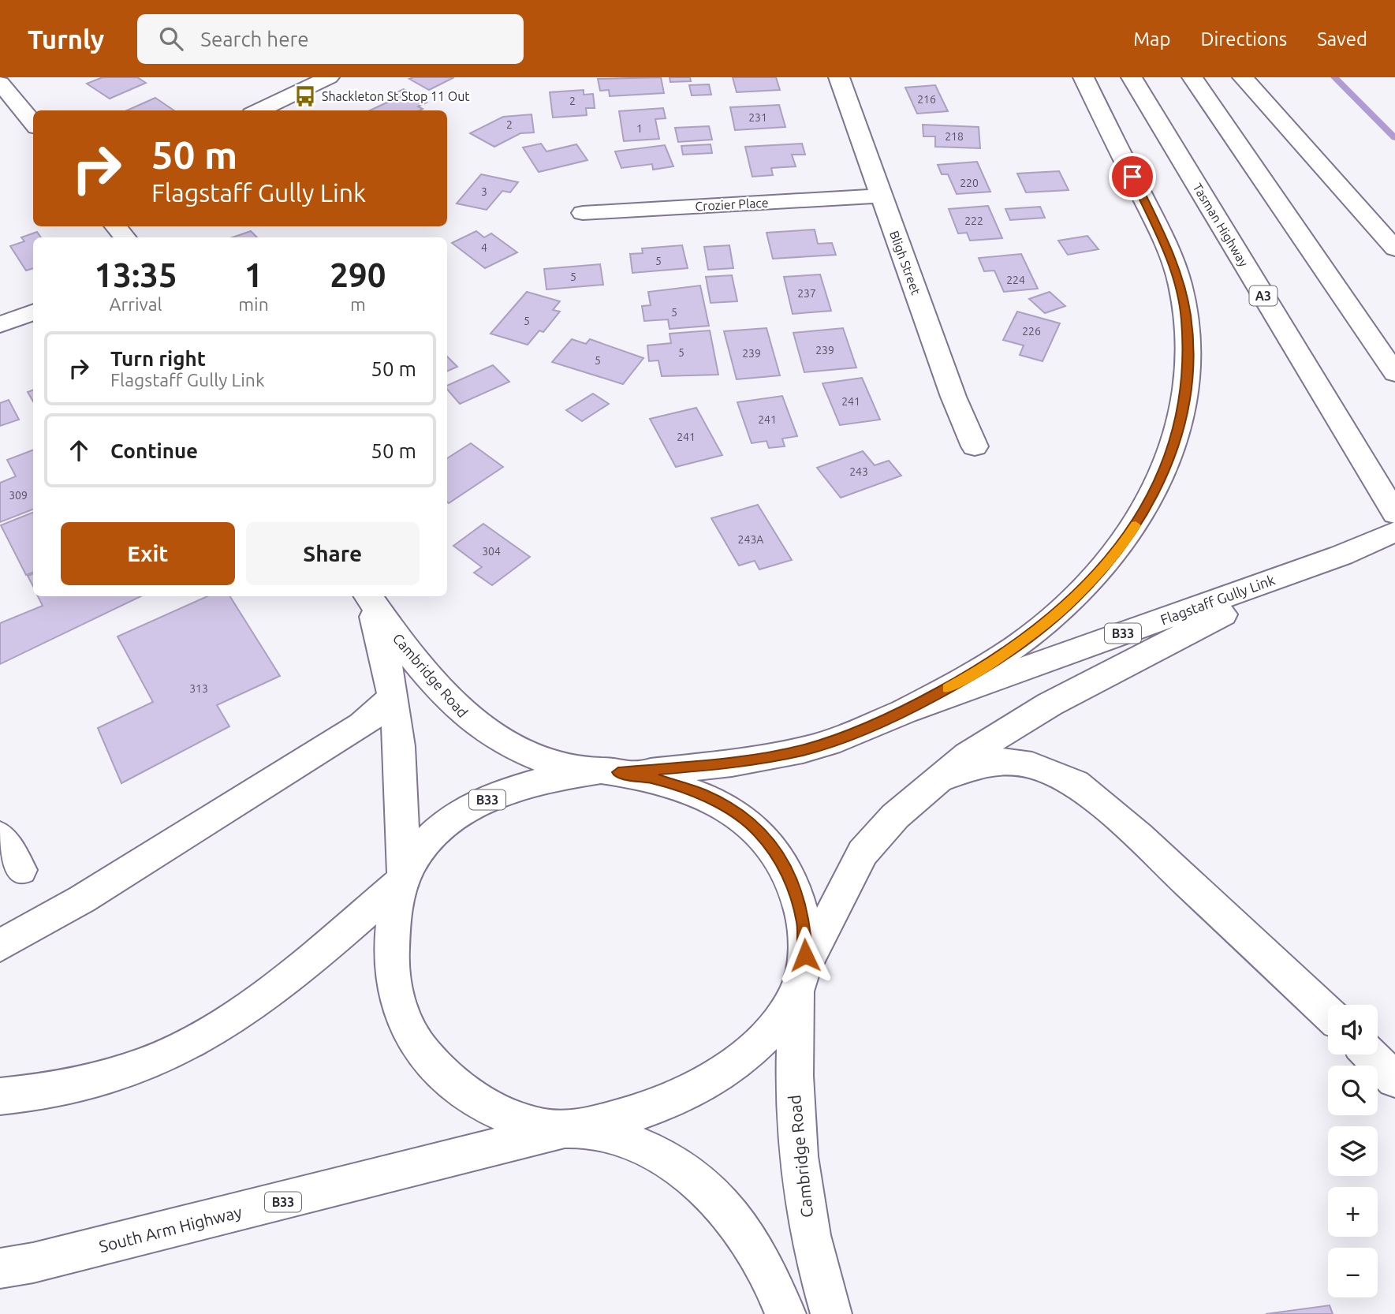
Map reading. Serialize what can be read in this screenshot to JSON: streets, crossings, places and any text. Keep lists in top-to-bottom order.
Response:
{
  "streets": {
    "main road": [
      "Crozier Place",
      "Tasman Highway",
      "Bligh Street",
      "A3",
      "Flagstaff Gully Link",
      "B33",
      "Cambridge Road",
      "South Arm Highway"
    ]
  },
  "crossings": [
    ["Crozier Place", "Bligh Street"],
    ["Flagstaff Gully Link", "B33"],
    ["Flagstaff Gully Link", "Cambridge Road"],
    ["B33", "Cambridge Road"],
    ["B33", "South Arm Highway"]
  ],
  "places": {
    "bus stop": ["Shackleton St Stop 11 Out"]
  },
  "house_numbers": [
    "216",
    "2",
    "231",
    "2",
    "1",
    "218",
    "220",
    "3",
    "222",
    "4",
    "5",
    "5",
    "224",
    "237",
    "5",
    "5",
    "226",
    "239",
    "5",
    "239",
    "5",
    "241",
    "241",
    "241",
    "243",
    "309",
    "243A",
    "304",
    "313"
  ],
  "page": {
    "header": "Turnly",
    "search": "Search here",
    "nav": ["Map", "Directions", "Saved"],
    "turn": ["50 m", "Flagstaff Gully Link"],
    "eta": [
      "13:35",
      "Arrival",
      "1",
      "min",
      "290",
      "m"
    ],
    "list": [
      {
        "name": "Turn right",
        "note": "Flagstaff Gully Link",
        "value": "50 m"
      },
      {
        "name": "Continue",
        "value": "50 m"
      }
    ],
    "buttons": ["Exit", "Share"],
    "map_buttons": ["+", "−"]
  }
}
